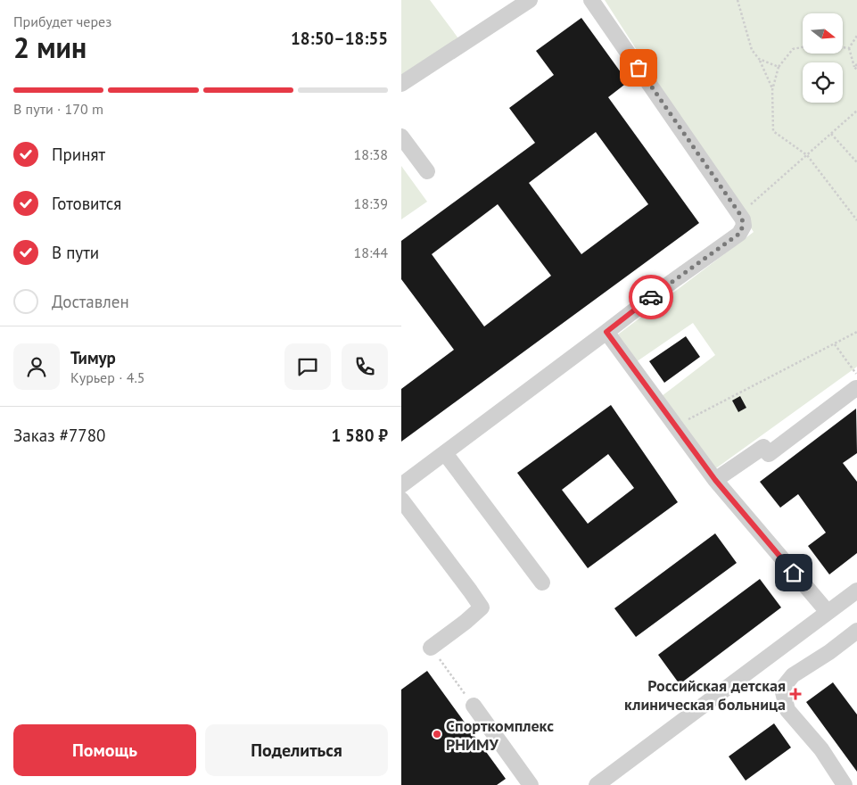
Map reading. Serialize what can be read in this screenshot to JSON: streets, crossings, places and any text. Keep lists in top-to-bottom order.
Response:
{
  "places": {
    "health": ["Российская детская клиническая больница"],
    "other": ["Спорткомплекс РНИМУ"]
  },
  "north": "right",
  "page": {
    "heading": ["2 мин", "Прибудет через", "18:50–18:55"],
    "panel": [
      "Тимур",
      "Курьер · 4.5",
      "Заказ #7780",
      "1 580 ₽"
    ],
    "bar": "В пути · 170 m",
    "list": [
      ["Принят", "18:38"],
      ["Готовится", "18:39"],
      ["В пути", "18:44"],
      "Доставлен"
    ],
    "buttons": ["Помощь", "Поделиться"]
  }
}
